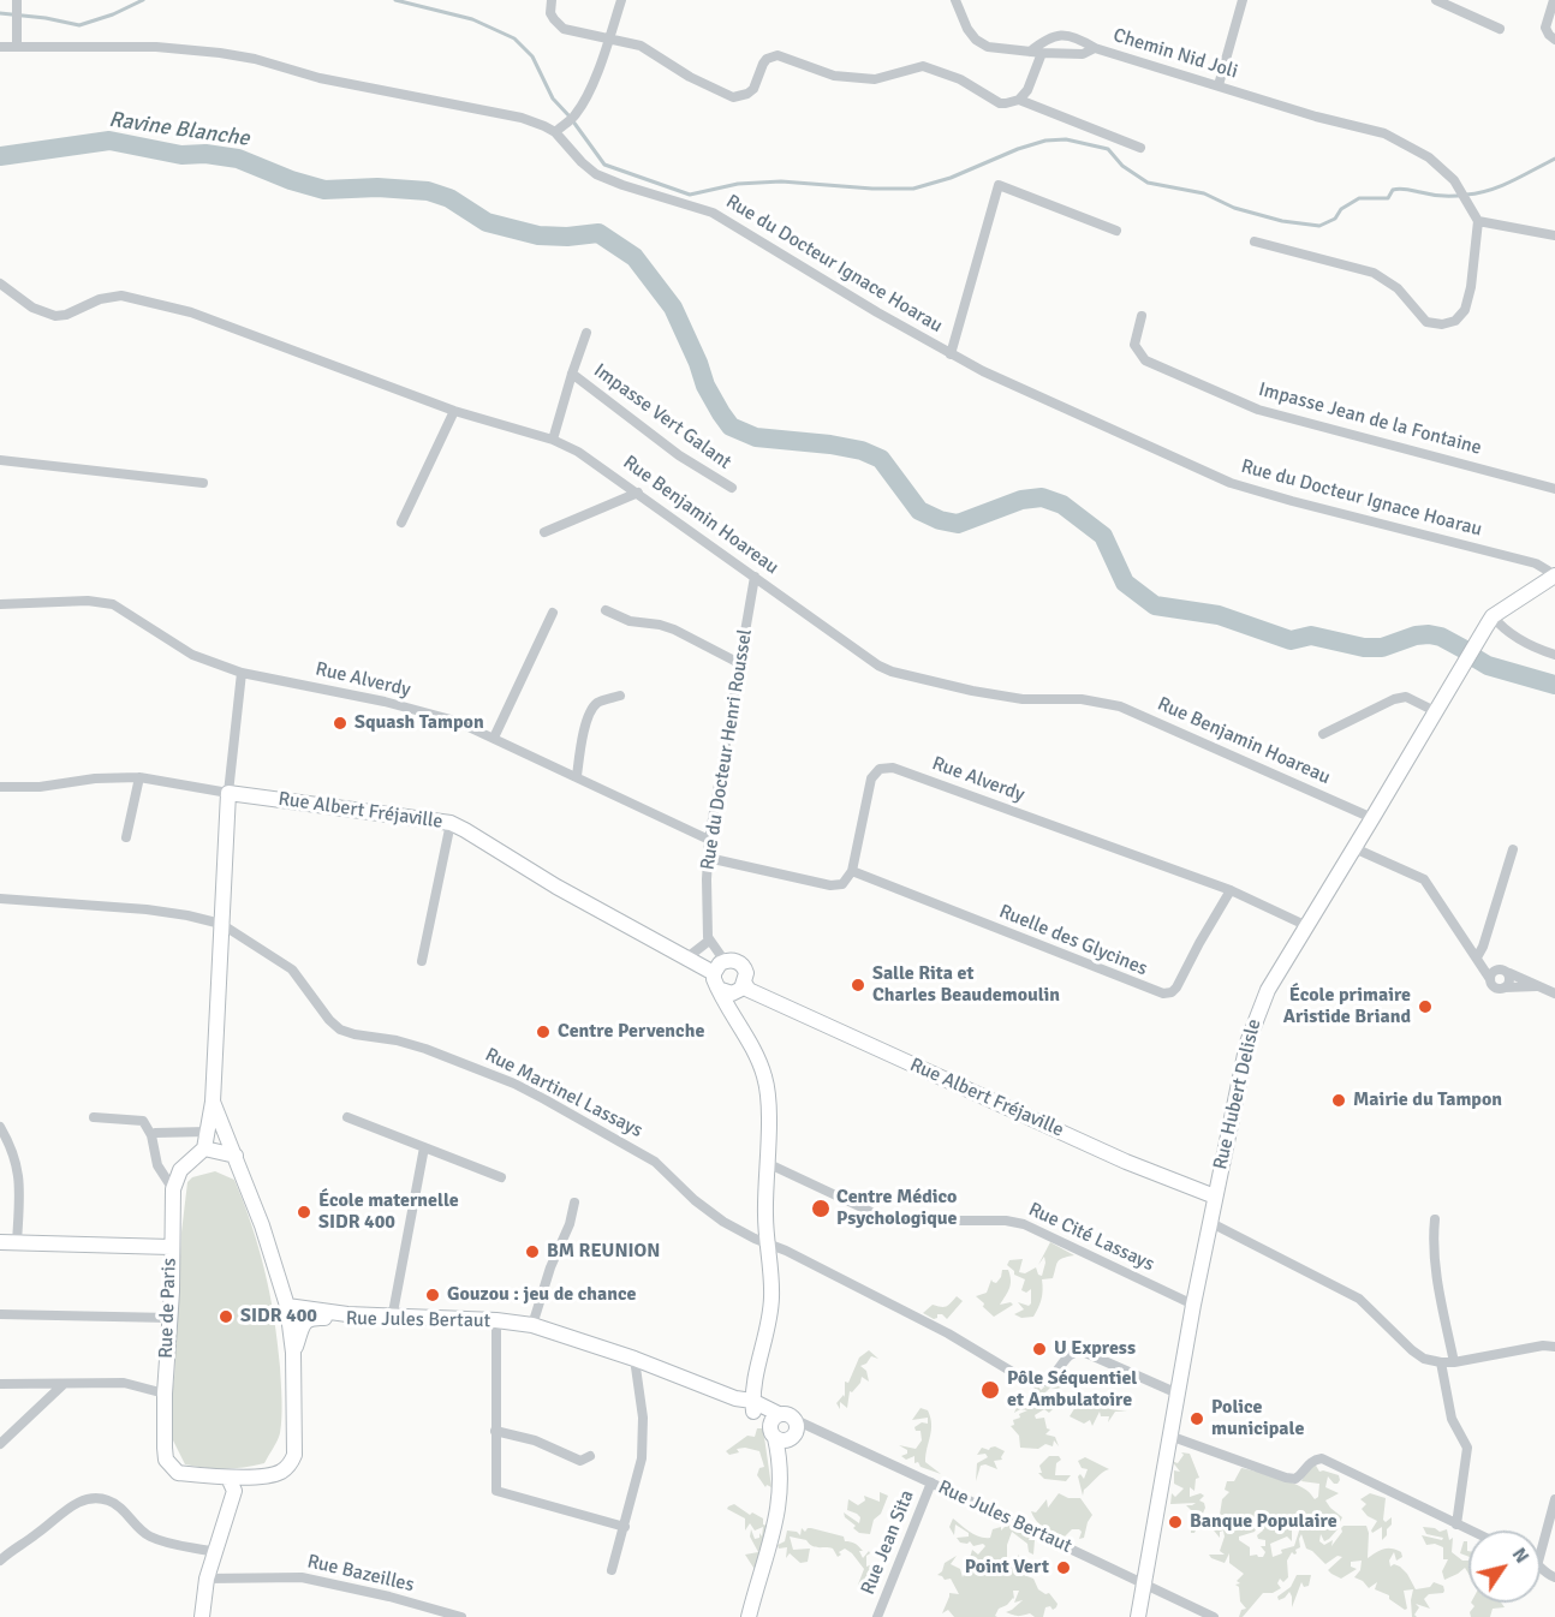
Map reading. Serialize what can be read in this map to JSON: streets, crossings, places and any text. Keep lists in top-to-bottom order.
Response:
{
  "streets": {
    "street": [
      "Chemin Nid Joli",
      "Rue du Docteur Ignace Hoarau",
      "Impasse Vert Galant",
      "Impasse Jean de la Fontaine",
      "Rue Benjamin Hoareau",
      "Rue Alverdy",
      "Rue du Docteur Henri Roussel",
      "Rue Albert Fréjaville",
      "Ruelle des Glycines",
      "Rue Martinel Lassays",
      "Rue Hubert Delisle",
      "Rue Cité Lassays",
      "Rue de Paris",
      "Rue Jules Bertaut",
      "Rue Jean Sita",
      "Rue Bazeilles"
    ]
  },
  "crossings": [
    ["Rue du Docteur Ignace Hoarau", "Rue Hubert Delisle"],
    ["Rue Benjamin Hoareau", "Rue du Docteur Henri Roussel"],
    ["Rue Benjamin Hoareau", "Rue Hubert Delisle"],
    ["Rue Alverdy", "Rue du Docteur Henri Roussel"],
    ["Rue Alverdy", "Ruelle des Glycines"],
    ["Rue Alverdy", "Rue Hubert Delisle"],
    ["Rue Albert Fréjaville", "Rue Hubert Delisle"],
    ["Rue Martinel Lassays", "Rue Hubert Delisle"],
    ["Rue Hubert Delisle", "Rue Cité Lassays"],
    ["Rue Hubert Delisle", "Rue Jules Bertaut"],
    ["Rue Jules Bertaut", "Rue Jean Sita"]
  ],
  "water": ["Ravine Blanche"],
  "places": [
    "Squash Tampon",
    "Salle Rita et Charles Beaudemoulin",
    "École primaire Aristide Briand",
    "Centre Pervenche",
    "Mairie du Tampon",
    "Centre Médico Psychologique",
    "École maternelle SIDR 400",
    "BM REUNION",
    "Gouzou : jeu de chance",
    "SIDR 400",
    "U Express",
    "Pôle Séquentiel et Ambulatoire",
    "Police municipale",
    "Banque Populaire",
    "Point Vert"
  ],
  "north": "top right"
}
